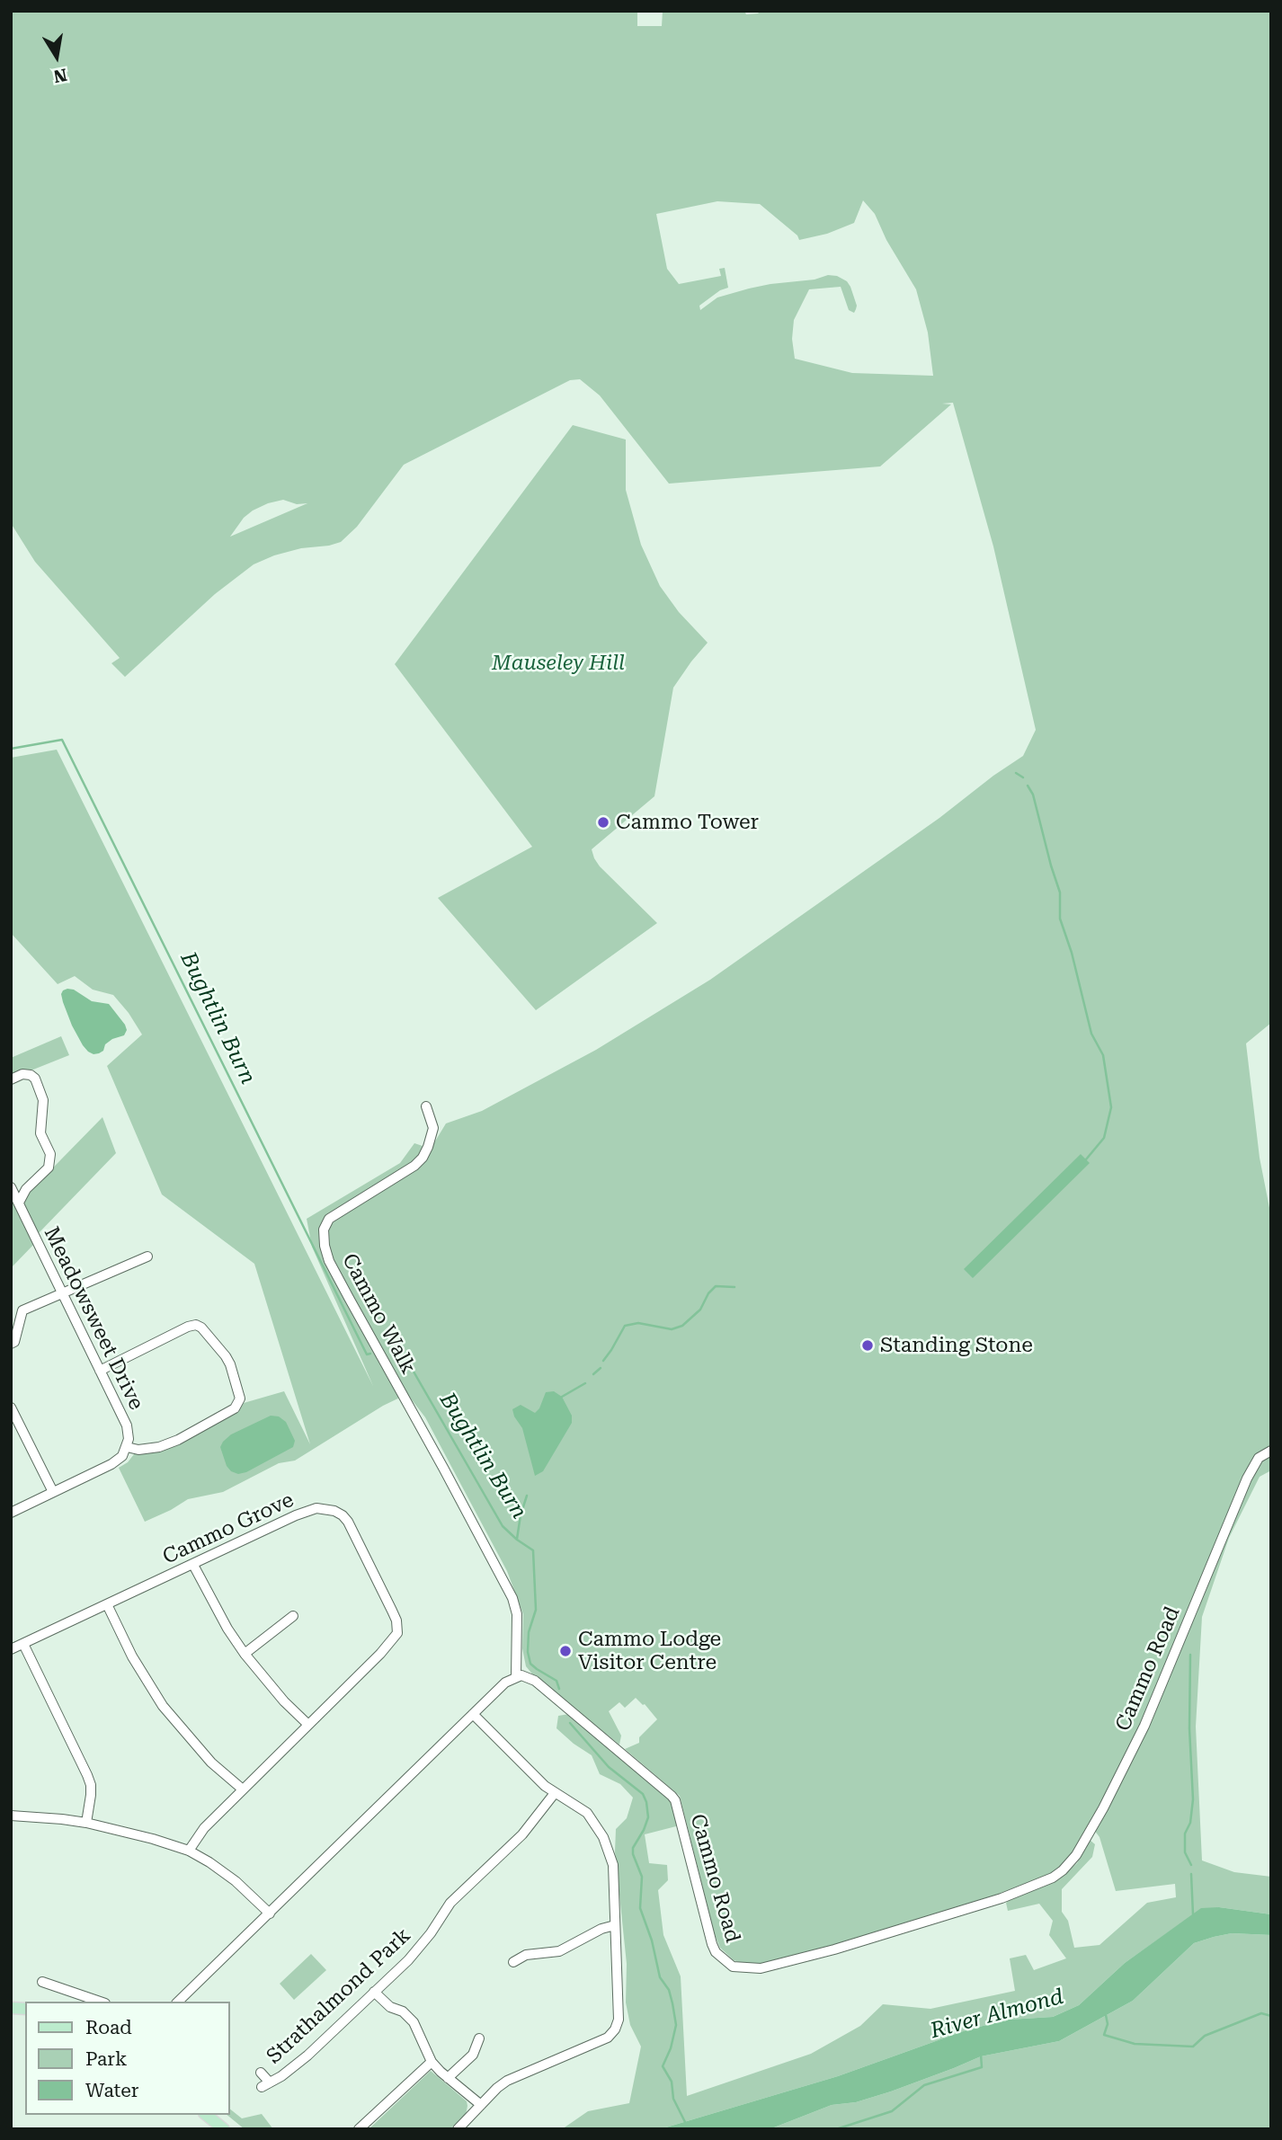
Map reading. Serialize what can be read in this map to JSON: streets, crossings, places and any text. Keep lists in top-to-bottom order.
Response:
{
  "streets": {
    "street": [
      "Cammo Walk",
      "Meadowsweet Drive",
      "Cammo Grove",
      "Cammo Road",
      "Strathalmond Park"
    ]
  },
  "crossings": [
    ["Cammo Walk", "Cammo Road"]
  ],
  "water": ["Bughtlin Burn", "River Almond"],
  "parks": ["Mauseley Hill"],
  "places": ["Cammo Tower", "Standing Stone", "Cammo Lodge Visitor Centre"],
  "legend": ["Road", "Park", "Water"],
  "north": "bottom"
}
